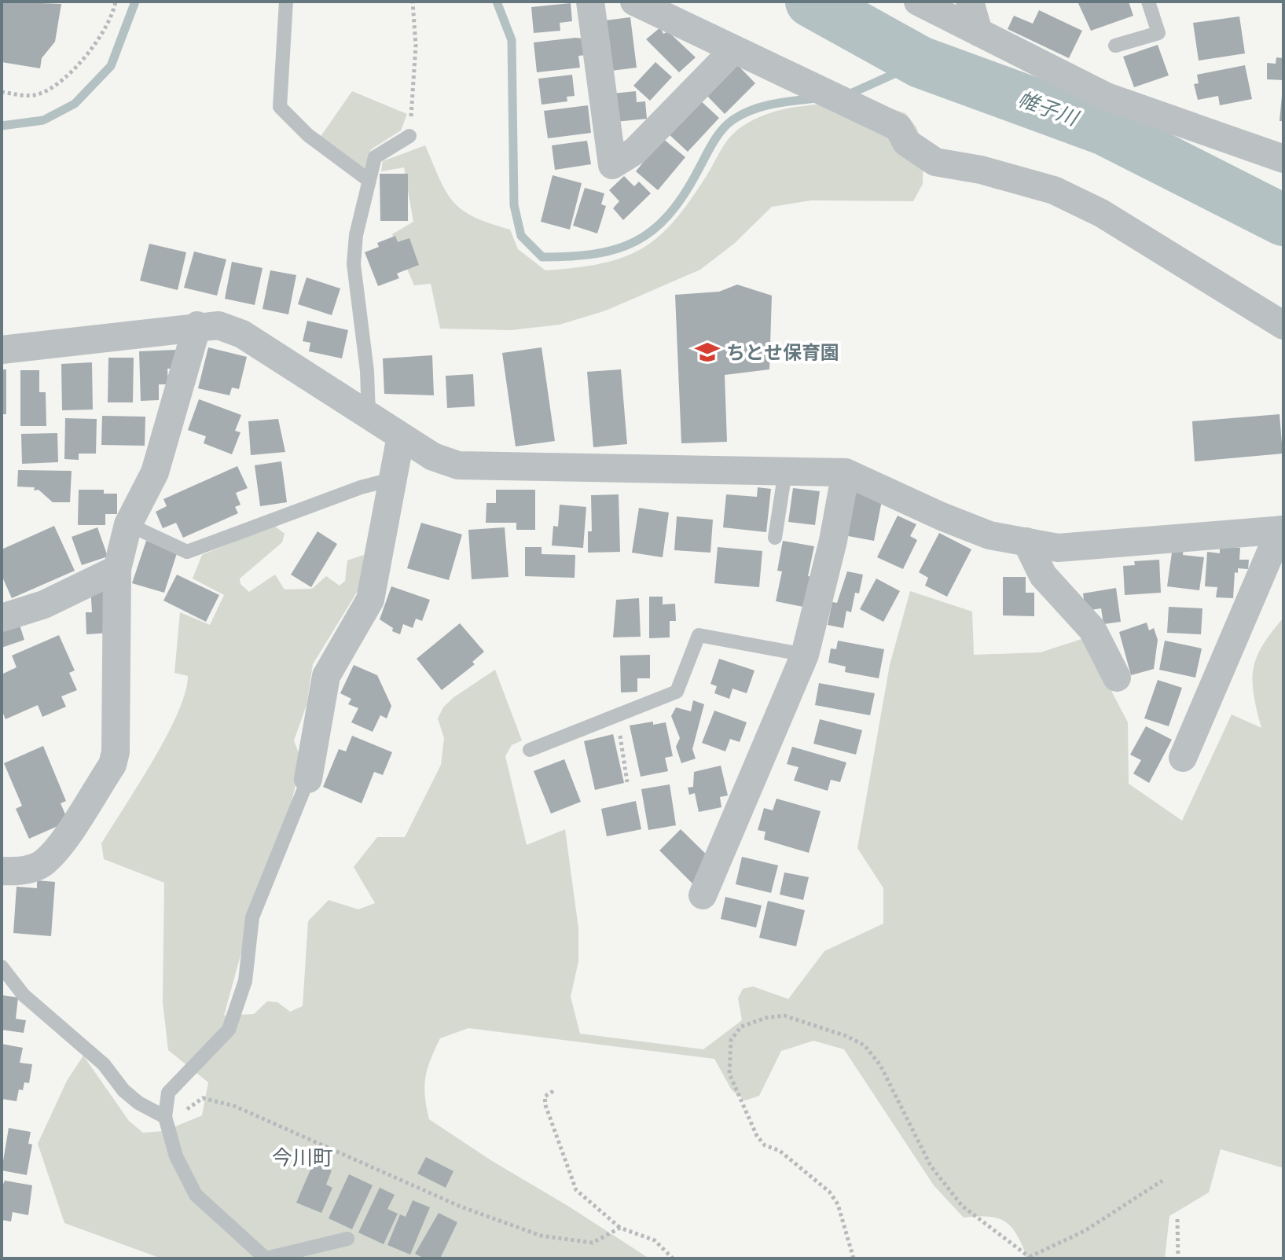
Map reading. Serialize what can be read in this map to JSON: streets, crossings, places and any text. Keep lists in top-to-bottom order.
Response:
{
  "districts": ["今川町"],
  "water": ["帷子川"],
  "places": {
    "school or university": ["ちとせ保育園"]
  }
}
